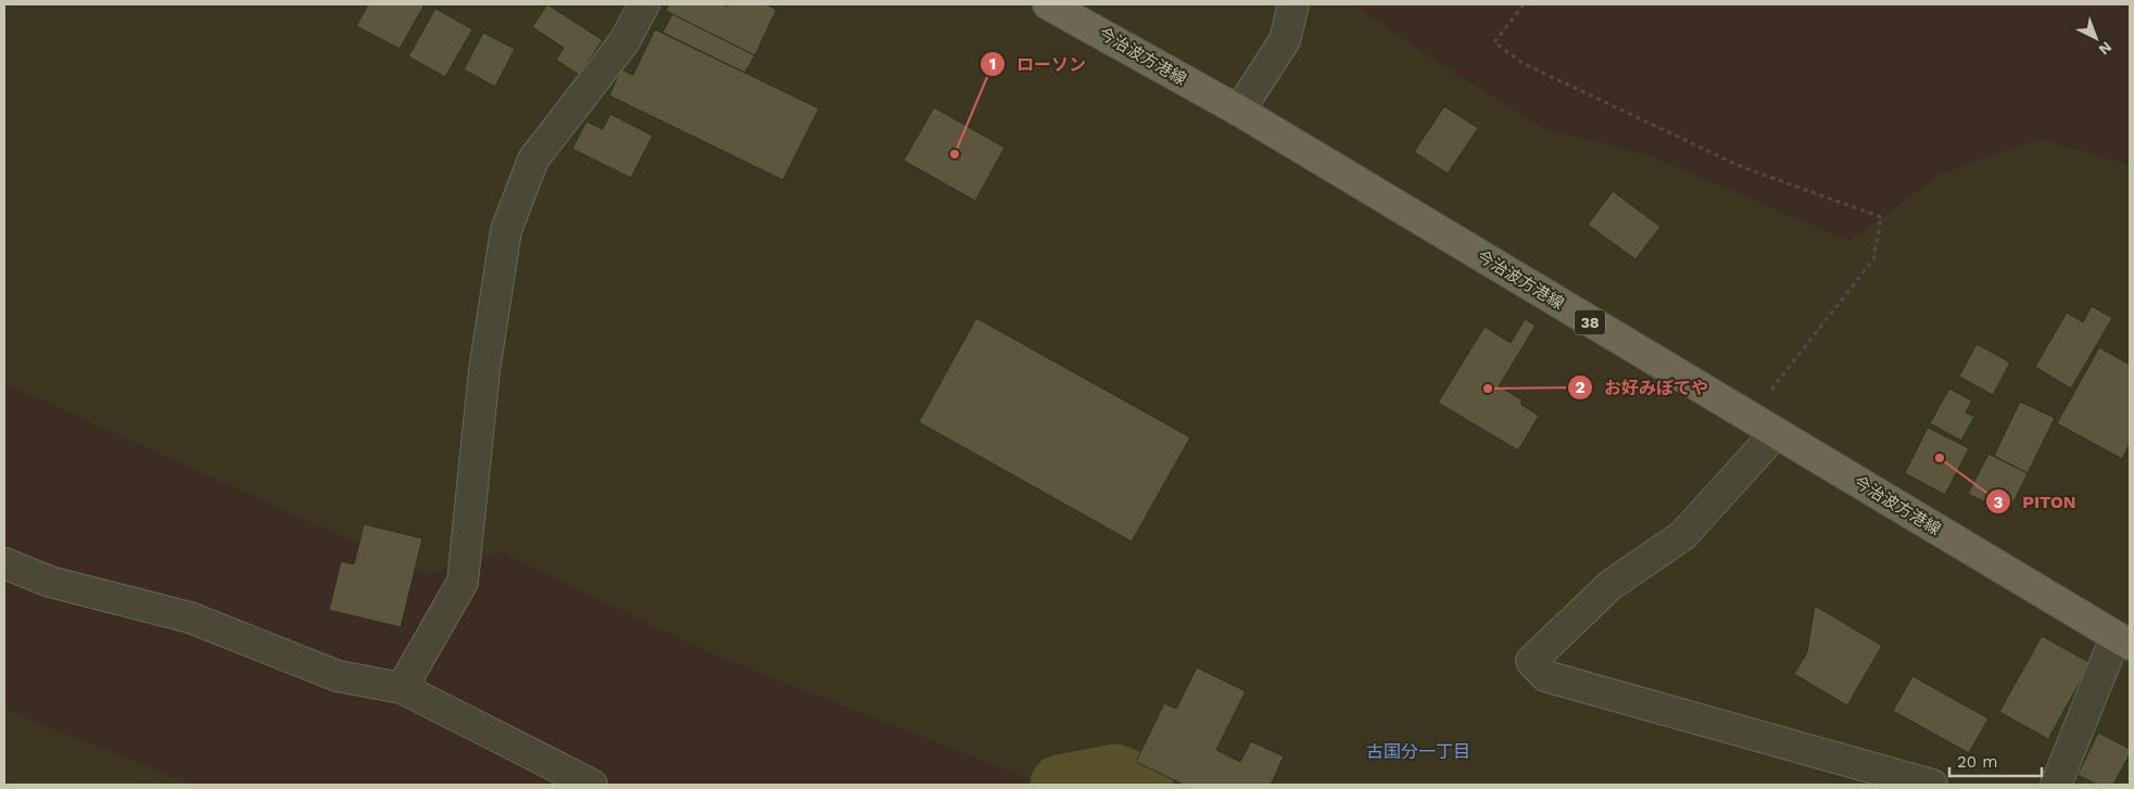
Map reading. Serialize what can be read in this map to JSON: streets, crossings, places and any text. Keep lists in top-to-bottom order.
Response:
{
  "streets": {
    "main road": ["今治波方港線", "38"]
  },
  "districts": ["古国分一丁目"],
  "places": ["ローソン", "お好みぼてや", "PITON"],
  "scale_bar": "20 m",
  "north": "bottom right"
}
